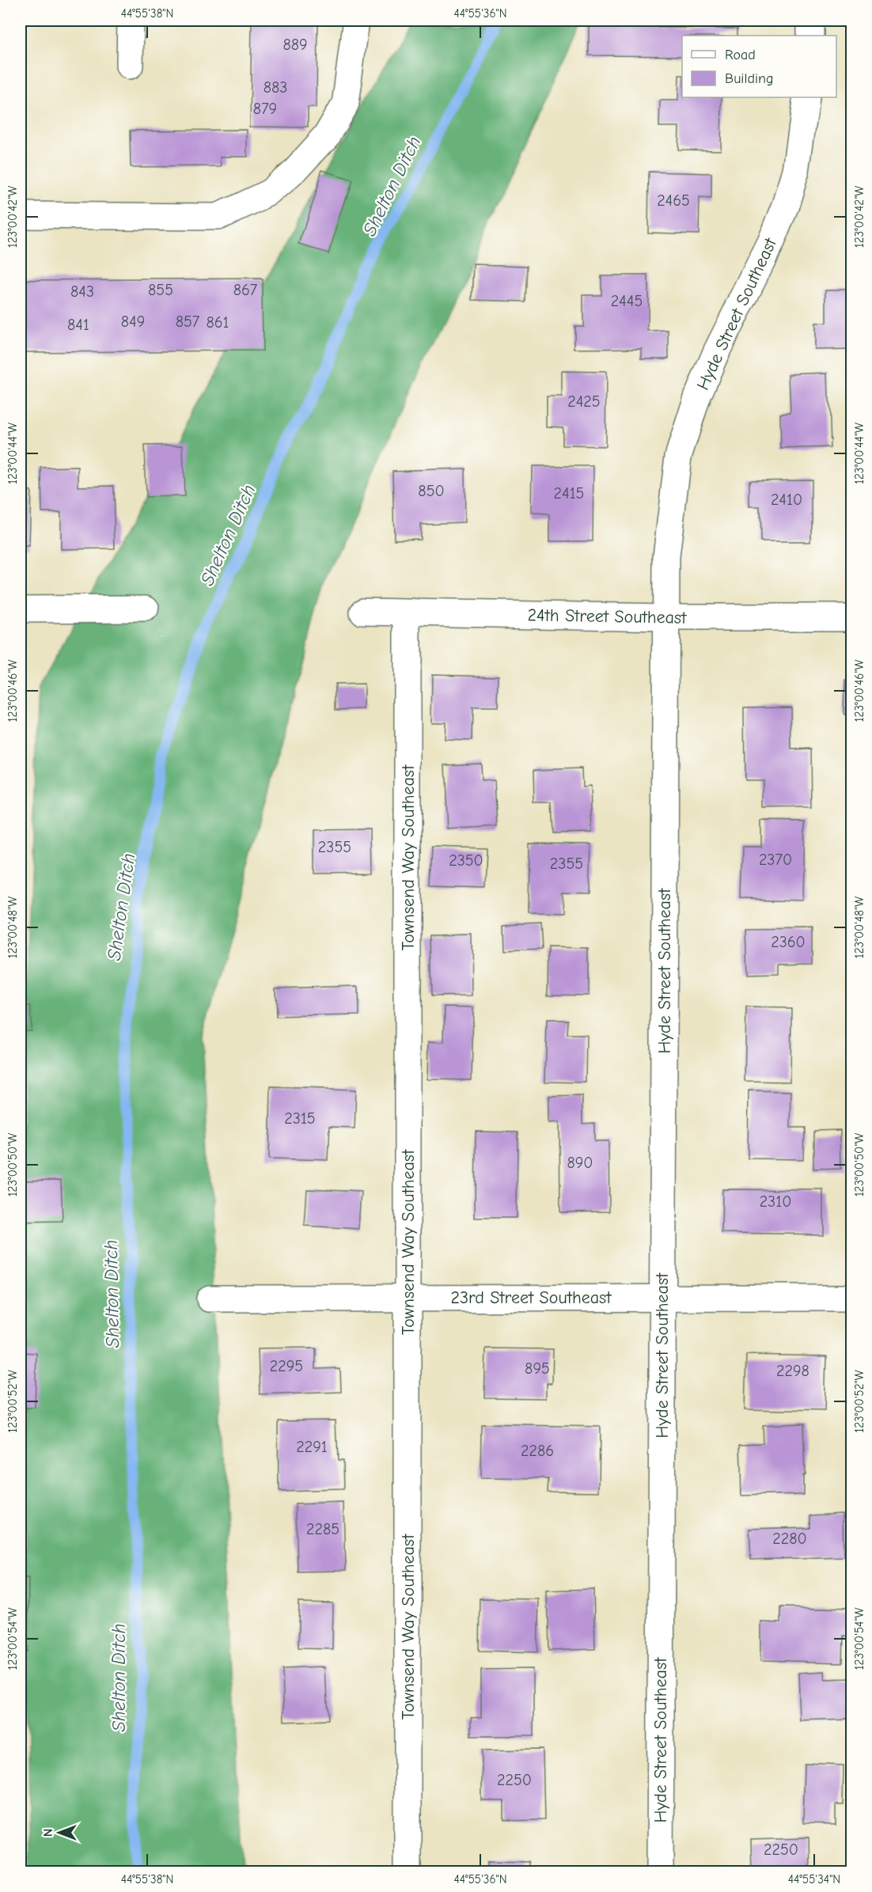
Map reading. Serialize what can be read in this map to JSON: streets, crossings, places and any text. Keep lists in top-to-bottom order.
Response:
{
  "streets": {
    "street": [
      "Hyde Street Southeast",
      "24th Street Southeast",
      "Townsend Way Southeast",
      "23rd Street Southeast"
    ]
  },
  "crossings": [
    ["Hyde Street Southeast", "24th Street Southeast"],
    ["Hyde Street Southeast", "23rd Street Southeast"],
    ["24th Street Southeast", "Townsend Way Southeast"],
    ["Townsend Way Southeast", "23rd Street Southeast"]
  ],
  "water": ["Shelton Ditch"],
  "house_numbers": [
    "889",
    "883",
    "879",
    "2465",
    "855",
    "867",
    "843",
    "2445",
    "849",
    "857",
    "861",
    "841",
    "2425",
    "850",
    "2415",
    "2410",
    "2355",
    "2370",
    "2350",
    "2355",
    "2360",
    "2315",
    "890",
    "2310",
    "2295",
    "895",
    "2298",
    "2291",
    "2286",
    "2285",
    "2280",
    "2250",
    "2250"
  ],
  "legend": ["Road", "Building"],
  "north": "left",
  "coordinates": [
    "44°55'38\"N",
    "44°55'36\"N",
    "123°00'42\"W",
    "123°00'44\"W",
    "123°00'46\"W",
    "123°00'48\"W",
    "123°00'50\"W",
    "123°00'52\"W",
    "123°00'54\"W",
    "44°55'34\"N"
  ]
}
